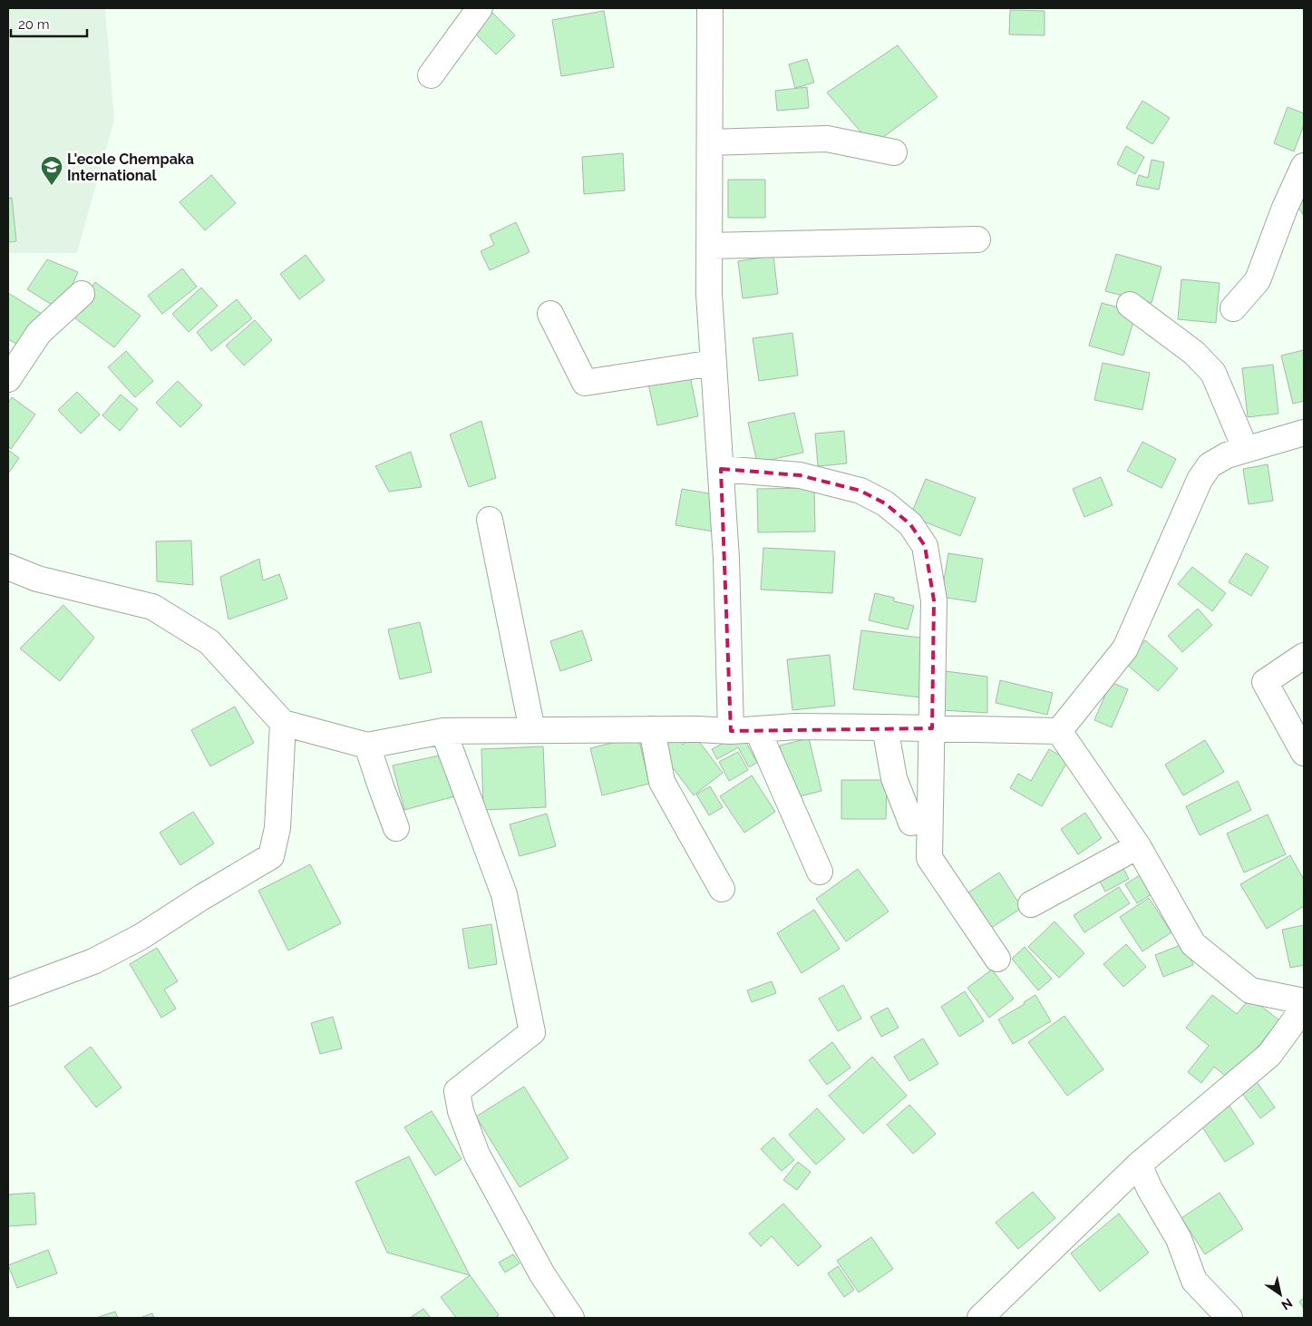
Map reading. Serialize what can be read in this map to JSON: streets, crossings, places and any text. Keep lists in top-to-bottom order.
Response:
{
  "places": {
    "school or university": ["L'ecole Chempaka International"]
  },
  "scale_bar": "20 m",
  "north": "bottom right"
}
